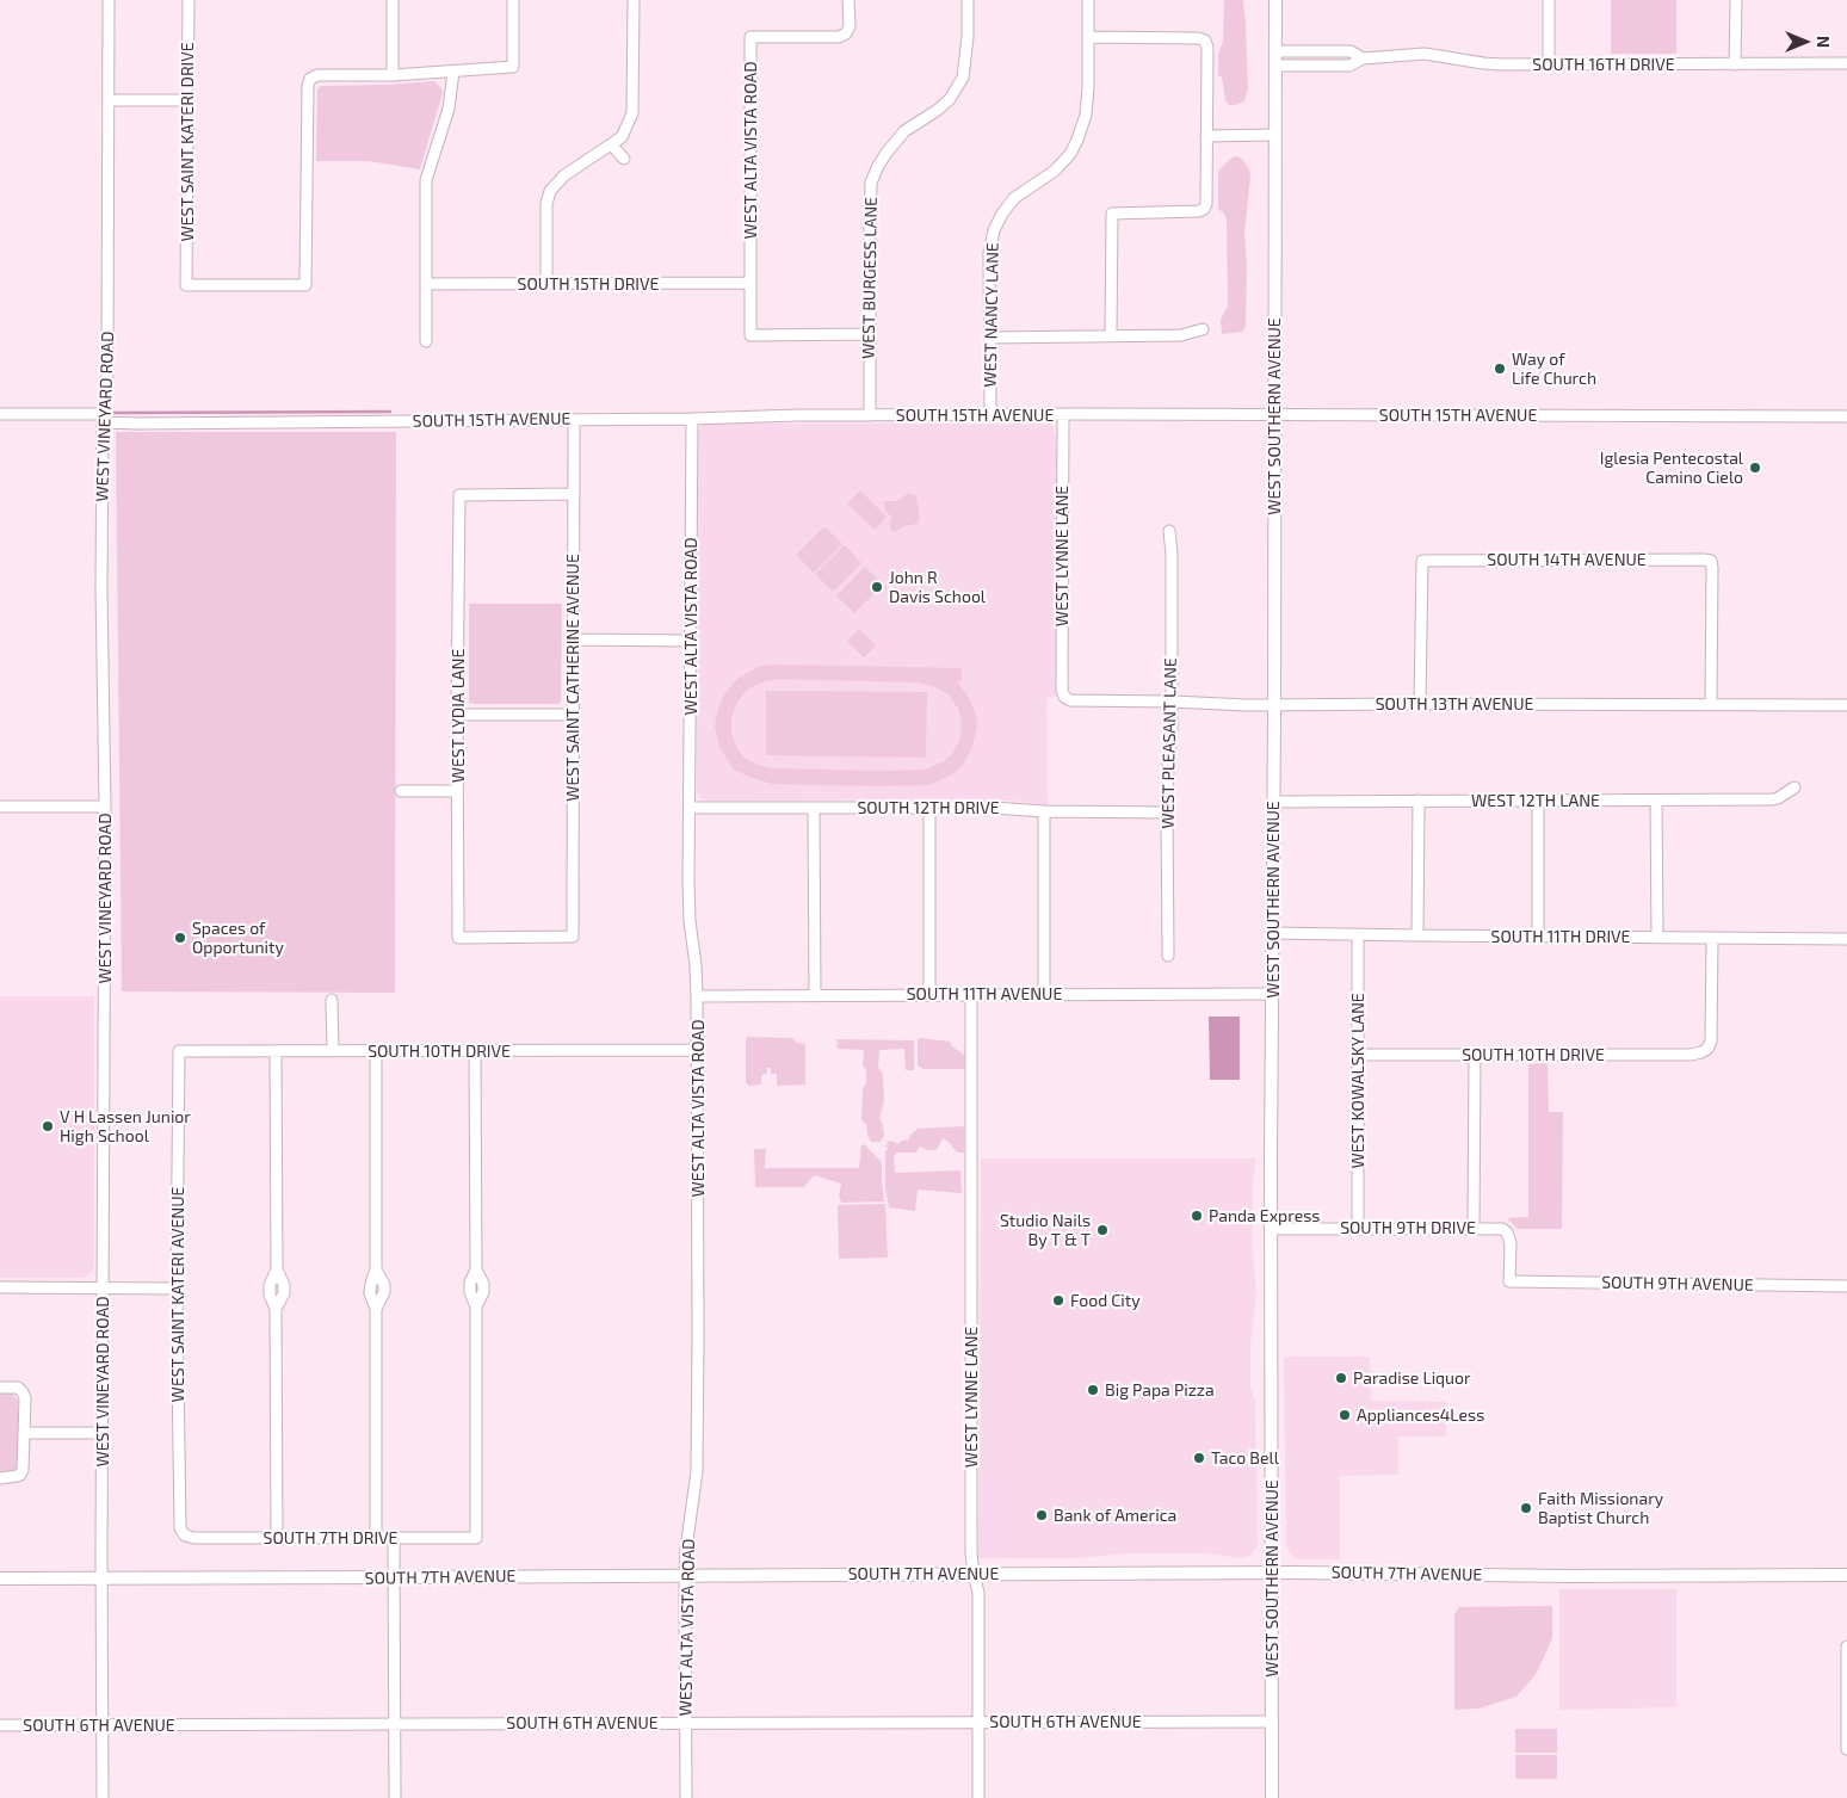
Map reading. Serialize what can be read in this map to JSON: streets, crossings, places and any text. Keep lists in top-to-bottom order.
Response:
{
  "streets": {
    "main road": ["WEST SOUTHERN AVENUE", "SOUTH 7TH AVENUE"],
    "street": [
      "SOUTH 16TH DRIVE",
      "WEST SAINT KATERI DRIVE",
      "WEST ALTA VISTA ROAD",
      "WEST BURGESS LANE",
      "SOUTH 15TH DRIVE",
      "WEST NANCY LANE",
      "SOUTH 15TH AVENUE",
      "WEST VINEYARD ROAD",
      "WEST LYNNE LANE",
      "SOUTH 14TH AVENUE",
      "WEST SAINT CATHERINE AVENUE",
      "SOUTH 13TH AVENUE",
      "WEST LYDIA LANE",
      "WEST PLEASANT LANE",
      "WEST 12TH LANE",
      "SOUTH 12TH DRIVE",
      "SOUTH 11TH DRIVE",
      "SOUTH 11TH AVENUE",
      "SOUTH 10TH DRIVE",
      "WEST KOWALSKY LANE",
      "SOUTH 9TH DRIVE",
      "SOUTH 9TH AVENUE",
      "WEST SAINT KATERI AVENUE",
      "SOUTH 7TH DRIVE",
      "SOUTH 6TH AVENUE"
    ]
  },
  "crossings": [
    ["SOUTH 16TH DRIVE", "WEST SOUTHERN AVENUE"],
    ["WEST ALTA VISTA ROAD", "WEST BURGESS LANE"],
    ["WEST ALTA VISTA ROAD", "SOUTH 15TH DRIVE"],
    ["WEST ALTA VISTA ROAD", "SOUTH 15TH AVENUE"],
    ["WEST ALTA VISTA ROAD", "SOUTH 12TH DRIVE"],
    ["WEST ALTA VISTA ROAD", "SOUTH 11TH AVENUE"],
    ["WEST ALTA VISTA ROAD", "SOUTH 10TH DRIVE"],
    ["WEST ALTA VISTA ROAD", "SOUTH 7TH AVENUE"],
    ["WEST ALTA VISTA ROAD", "SOUTH 6TH AVENUE"],
    ["WEST BURGESS LANE", "SOUTH 15TH AVENUE"],
    ["WEST NANCY LANE", "SOUTH 15TH AVENUE"],
    ["SOUTH 15TH AVENUE", "WEST VINEYARD ROAD"],
    ["SOUTH 15TH AVENUE", "WEST SOUTHERN AVENUE"],
    ["SOUTH 15TH AVENUE", "WEST LYNNE LANE"],
    ["SOUTH 15TH AVENUE", "WEST SAINT CATHERINE AVENUE"],
    ["WEST VINEYARD ROAD", "SOUTH 7TH AVENUE"],
    ["WEST VINEYARD ROAD", "SOUTH 6TH AVENUE"],
    ["WEST SOUTHERN AVENUE", "SOUTH 13TH AVENUE"],
    ["WEST SOUTHERN AVENUE", "WEST 12TH LANE"],
    ["WEST SOUTHERN AVENUE", "SOUTH 11TH DRIVE"],
    ["WEST SOUTHERN AVENUE", "SOUTH 11TH AVENUE"],
    ["WEST SOUTHERN AVENUE", "SOUTH 9TH DRIVE"],
    ["WEST SOUTHERN AVENUE", "SOUTH 7TH AVENUE"],
    ["WEST SOUTHERN AVENUE", "SOUTH 6TH AVENUE"],
    ["WEST LYNNE LANE", "SOUTH 13TH AVENUE"],
    ["WEST LYNNE LANE", "SOUTH 11TH AVENUE"],
    ["WEST LYNNE LANE", "SOUTH 7TH AVENUE"],
    ["WEST LYNNE LANE", "SOUTH 6TH AVENUE"],
    ["SOUTH 14TH AVENUE", "SOUTH 13TH AVENUE"],
    ["WEST SAINT CATHERINE AVENUE", "WEST LYDIA LANE"],
    ["SOUTH 13TH AVENUE", "WEST PLEASANT LANE"],
    ["WEST PLEASANT LANE", "SOUTH 12TH DRIVE"],
    ["SOUTH 11TH DRIVE", "SOUTH 10TH DRIVE"],
    ["SOUTH 11TH DRIVE", "WEST KOWALSKY LANE"],
    ["SOUTH 10TH DRIVE", "WEST KOWALSKY LANE"],
    ["SOUTH 10TH DRIVE", "WEST SAINT KATERI AVENUE"],
    ["SOUTH 10TH DRIVE", "SOUTH 7TH DRIVE"],
    ["WEST KOWALSKY LANE", "SOUTH 9TH DRIVE"],
    ["SOUTH 9TH DRIVE", "SOUTH 9TH AVENUE"],
    ["WEST SAINT KATERI AVENUE", "SOUTH 7TH DRIVE"]
  ],
  "places": [
    "Way of Life Church",
    "Iglesia Pentecostal Camino Cielo",
    "John R Davis School",
    "Spaces of Opportunity",
    "V H Lassen Junior High School",
    "Panda Express",
    "Studio Nails By T & T",
    "Food City",
    "Paradise Liquor",
    "Big Papa Pizza",
    "Appliances4Less",
    "Taco Bell",
    "Faith Missionary Baptist Church",
    "Bank of America"
  ],
  "north": "right"
}
